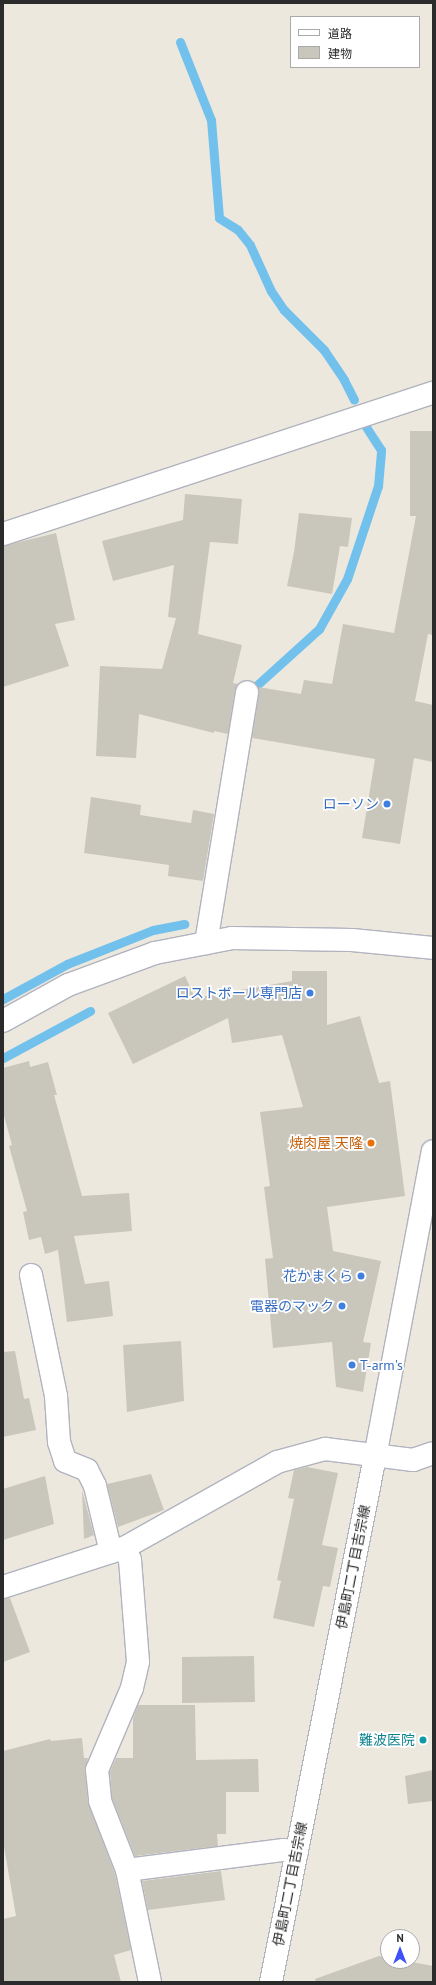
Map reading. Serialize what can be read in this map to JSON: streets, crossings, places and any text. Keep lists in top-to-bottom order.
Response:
{
  "streets": {
    "street": ["伊島町二丁目吉宗線"]
  },
  "places": [
    "ローソン",
    "ロストボール専門店",
    "焼肉屋 天隆",
    "花かまくら",
    "電器のマック",
    "T-arm's",
    "難波医院"
  ],
  "legend": ["道路", "建物"],
  "north": "top"
}
